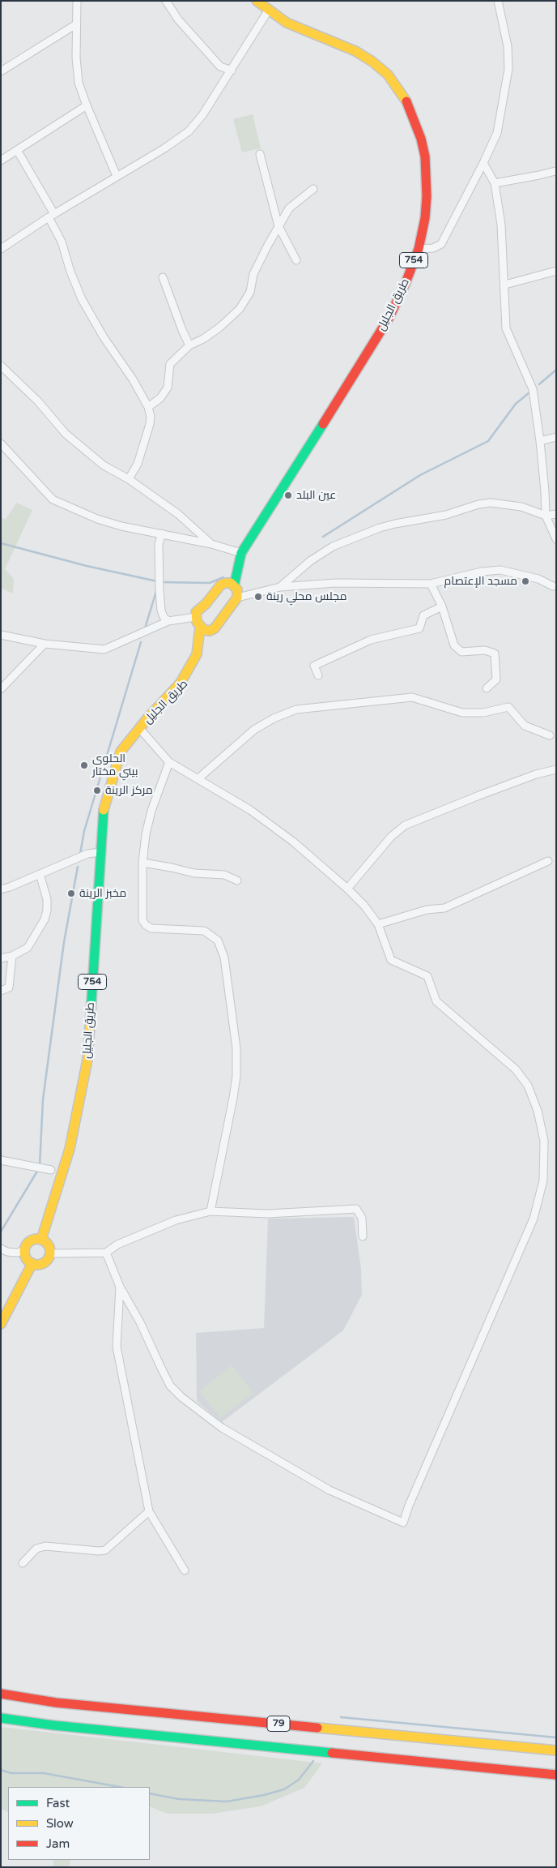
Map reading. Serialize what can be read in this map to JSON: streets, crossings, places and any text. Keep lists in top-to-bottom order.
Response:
{
  "streets": {
    "main road": ["754", "طريق الجليل", "79"]
  },
  "places": [
    "عين البلد",
    "مسجد الإعتصام",
    "مجلس محلي رينة",
    "الحلوى بيني مختار",
    "مركز الرينة",
    "مخبز الرينة"
  ],
  "legend": ["Fast", "Slow", "Jam"]
}
